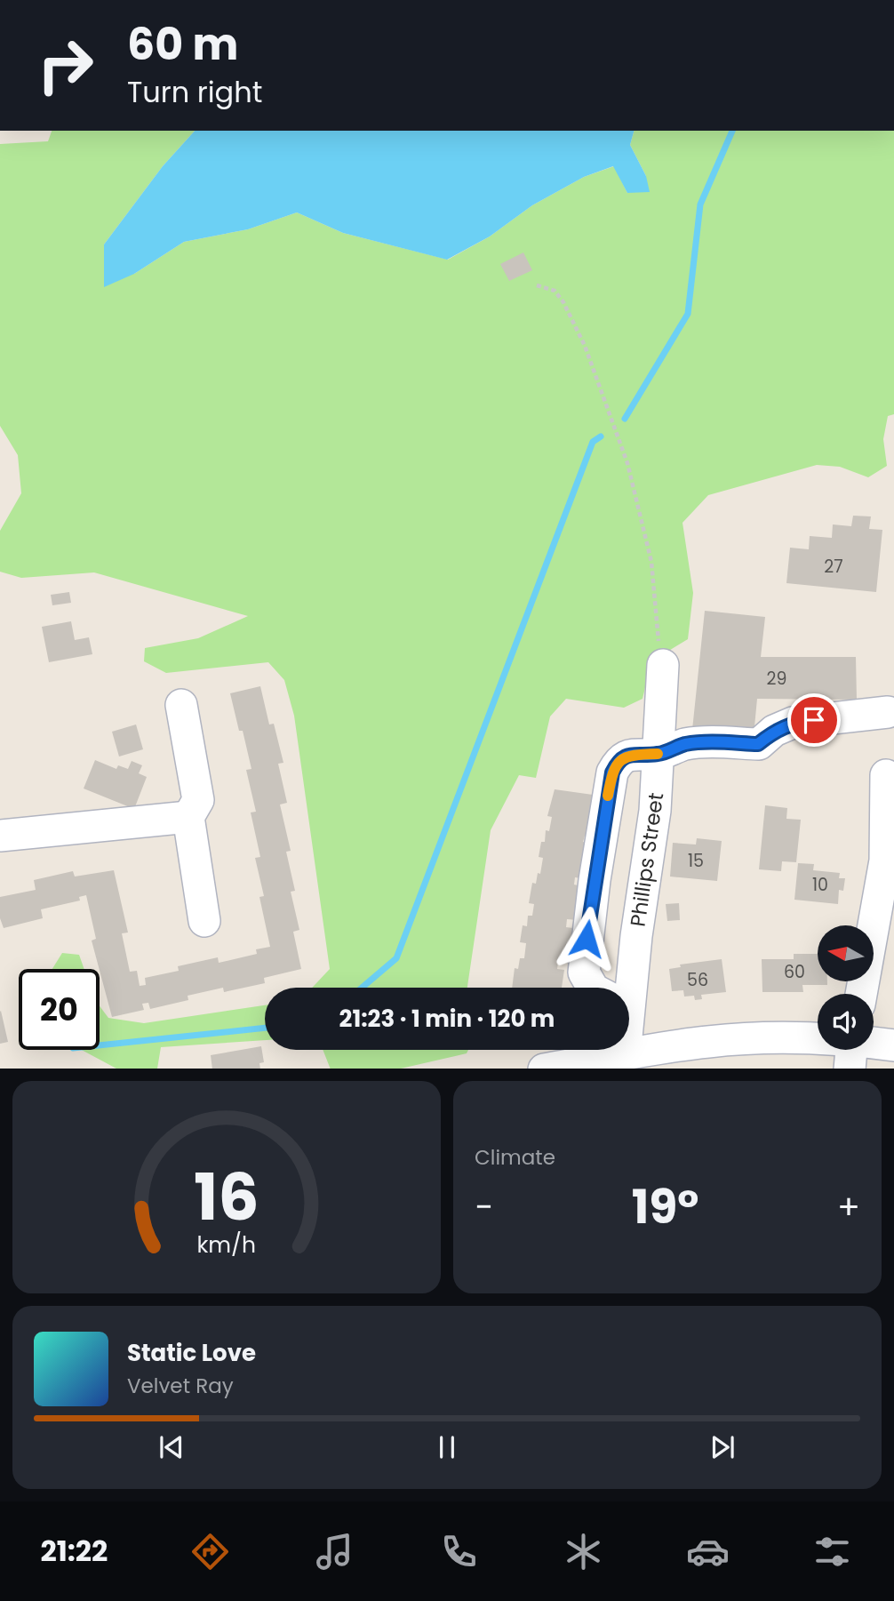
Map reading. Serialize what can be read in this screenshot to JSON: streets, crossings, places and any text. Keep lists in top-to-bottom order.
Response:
{
  "streets": {
    "street": ["Phillips Street"]
  },
  "house_numbers": [
    "27",
    "29",
    "15",
    "10",
    "60",
    "56"
  ],
  "north": "left",
  "page": {
    "turn": ["60 m", "Turn right"],
    "limit": "20",
    "trip": "21:23 · 1 min · 120 m",
    "tile": "Climate",
    "heat": ["−", "19°", "+"],
    "song": ["Static Love", "Velvet Ray"],
    "tabs": "21:22",
    "gauge": ["16", "km/h"]
  }
}
